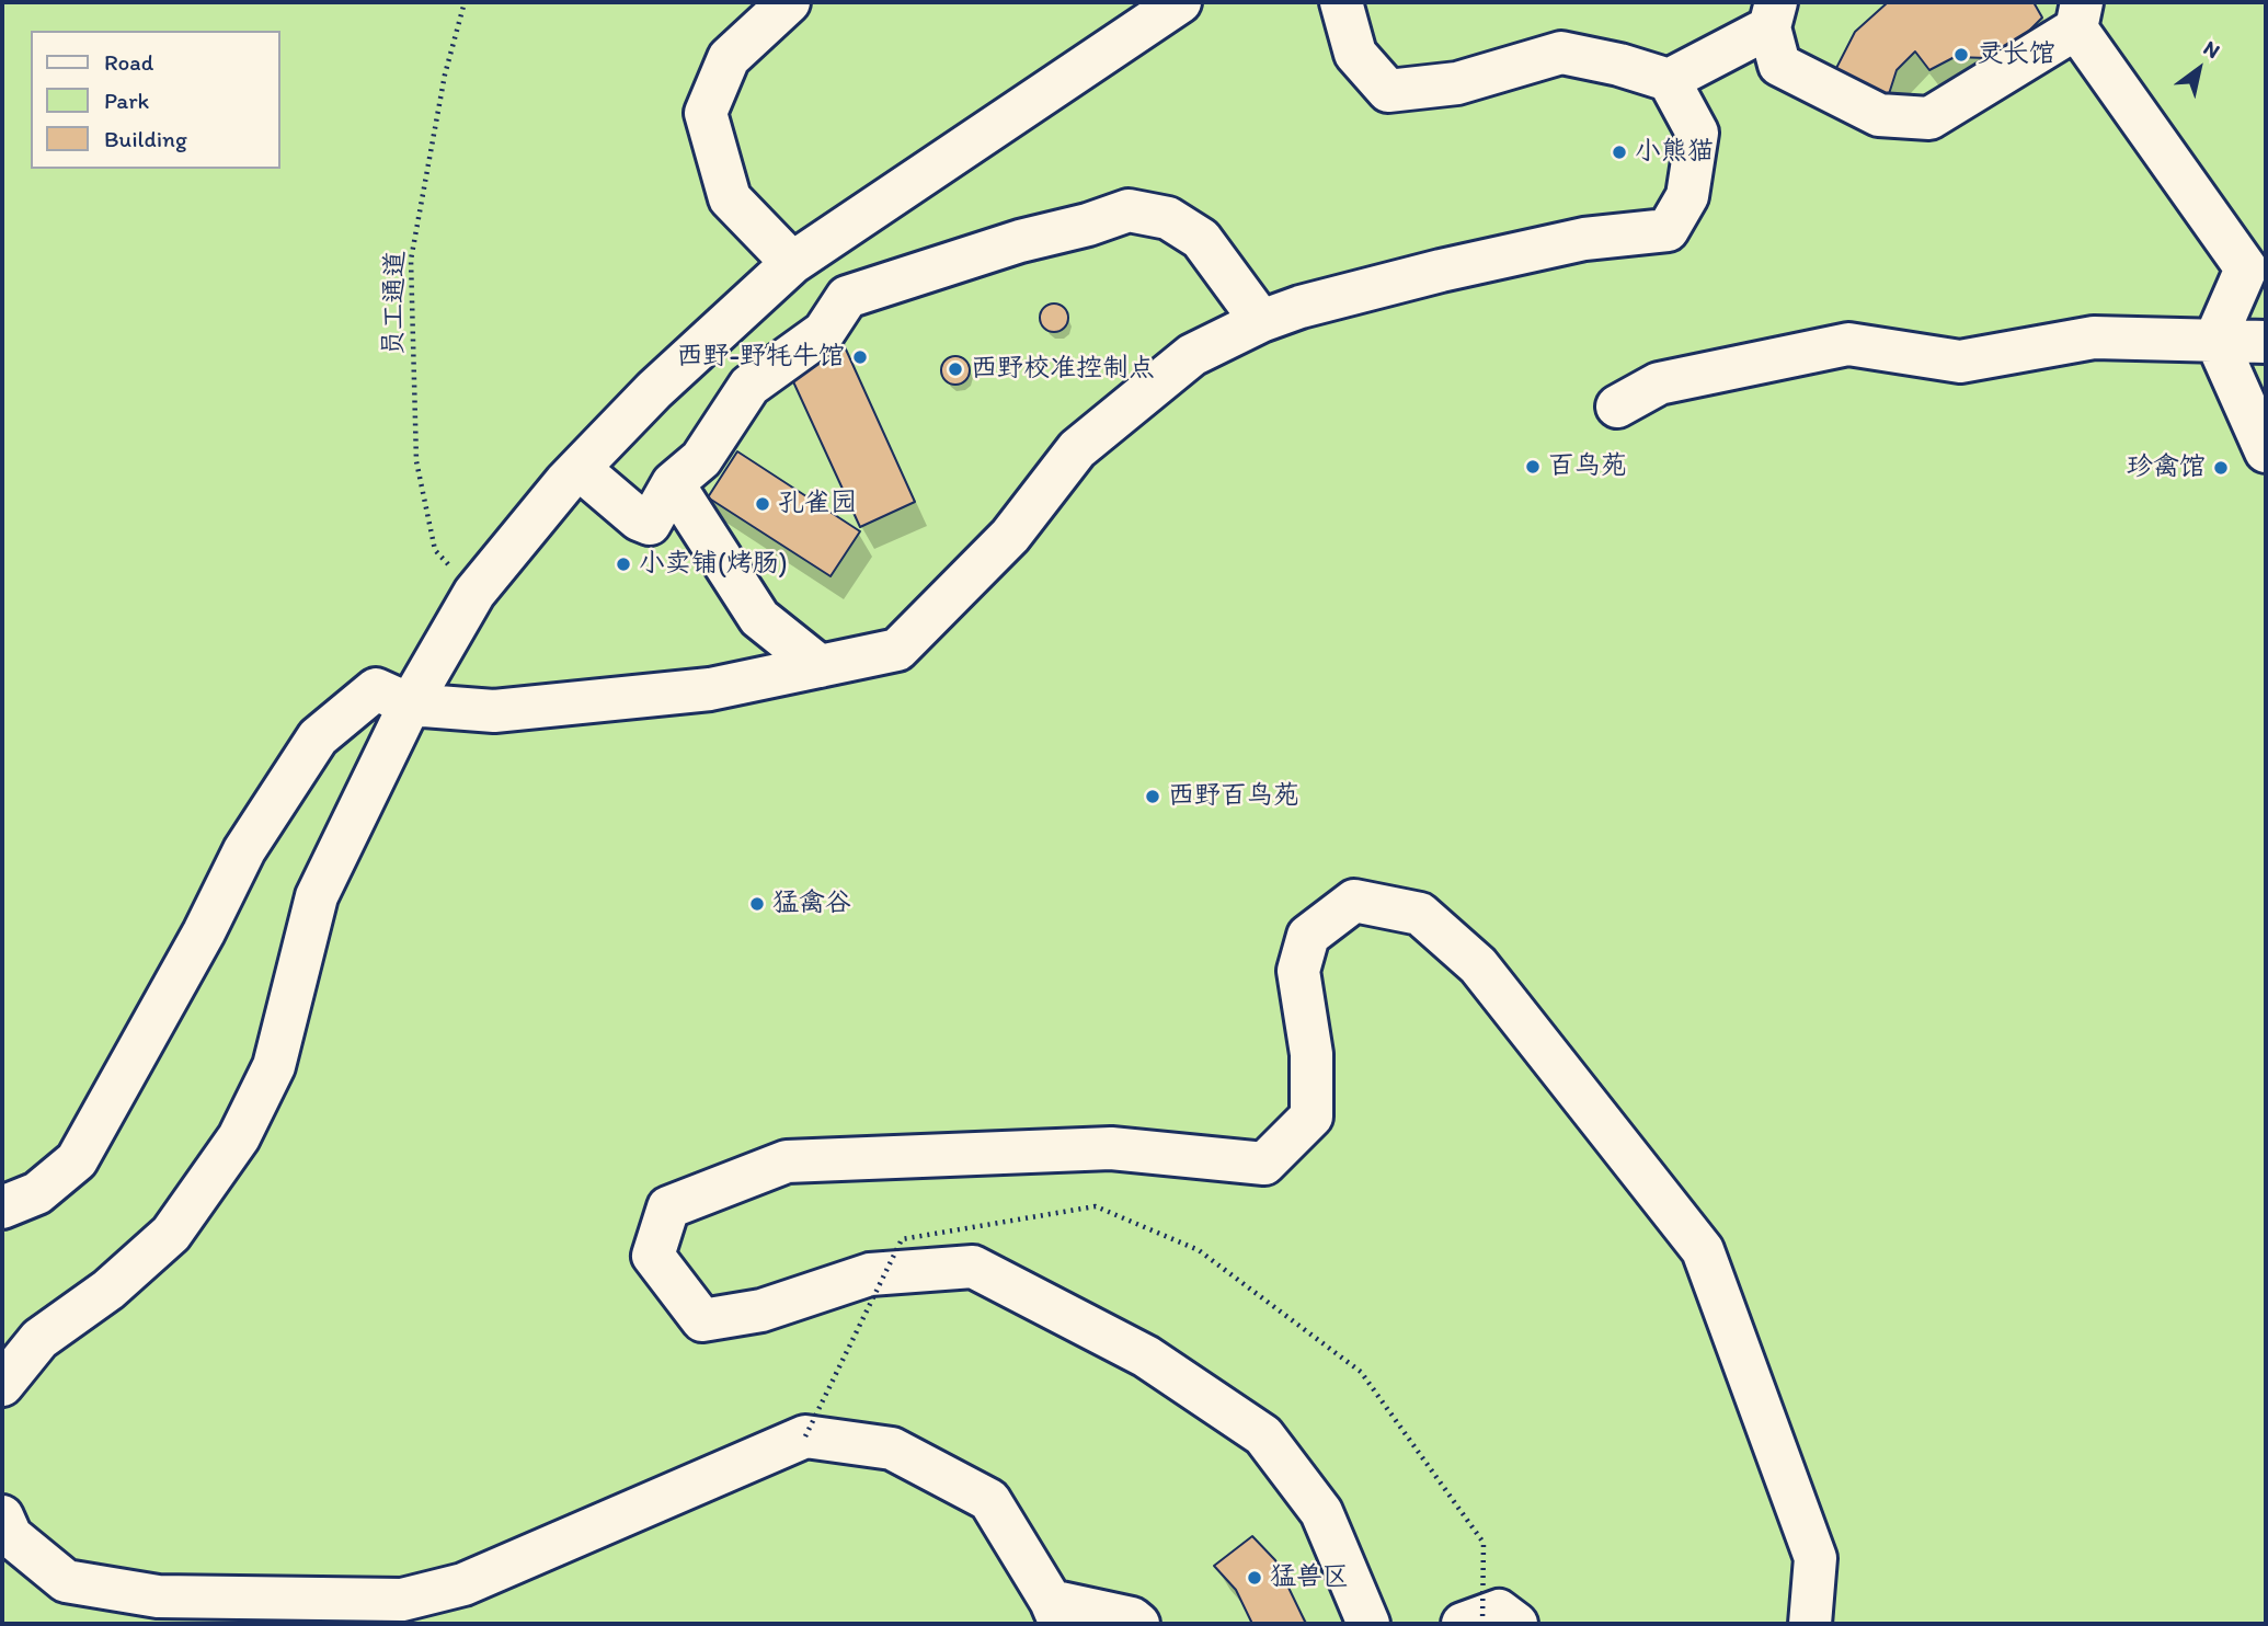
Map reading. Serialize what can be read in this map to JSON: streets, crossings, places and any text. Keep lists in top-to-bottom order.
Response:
{
  "streets": {
    "path": ["员工通道"]
  },
  "places": [
    "灵长馆",
    "小熊猫",
    "西野-野牦牛馆",
    "西野校准控制点",
    "百鸟苑",
    "珍禽馆",
    "孔雀园",
    "小卖铺(烤肠)",
    "西野百鸟苑",
    "猛禽谷",
    "猛兽区"
  ],
  "legend": ["Road", "Park", "Building"],
  "north": "top right"
}
